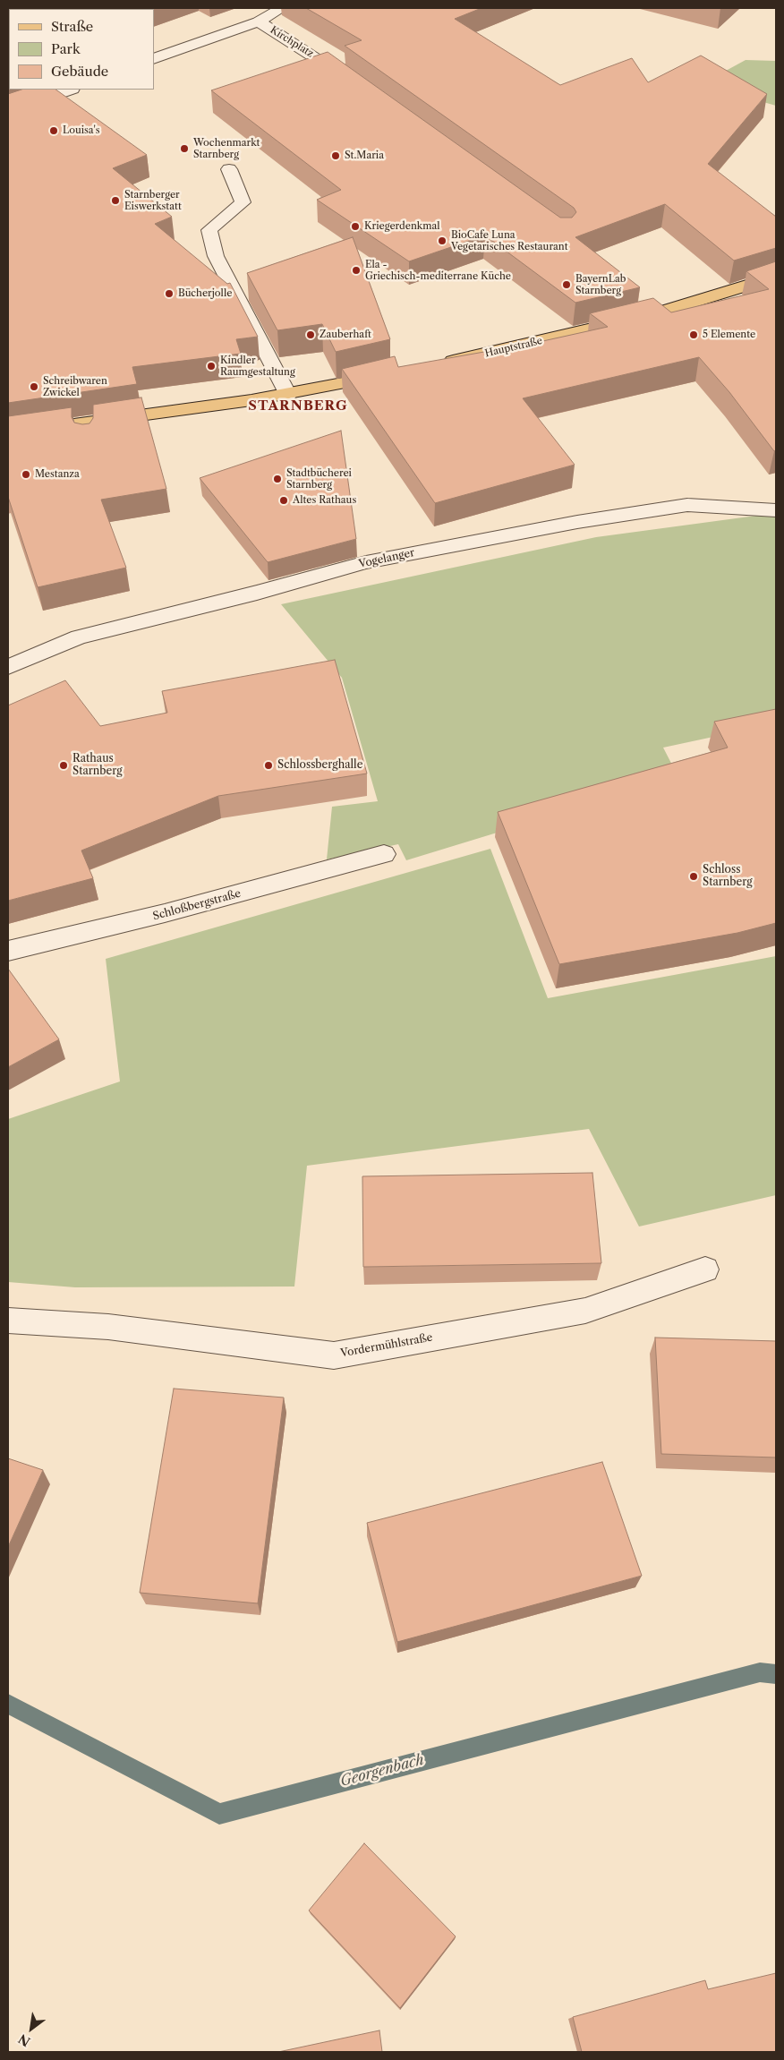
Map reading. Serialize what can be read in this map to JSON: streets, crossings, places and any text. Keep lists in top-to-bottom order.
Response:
{
  "streets": {
    "main road": ["Hauptstraße"],
    "street": [
      "Kirchplatz",
      "Vogelanger",
      "Schloßbergstraße",
      "Vordermühlstraße"
    ]
  },
  "districts": ["STARNBERG"],
  "water": ["Georgenbach"],
  "places": [
    "Louisa's",
    "Wochenmarkt Starnberg",
    "St.Maria",
    "Starnberger Eiswerkstatt",
    "Kriegerdenkmal",
    "BioCafe Luna Vegetarisches Restaurant",
    "Ela - Griechisch-mediterrane Küche",
    "BayernLab Starnberg",
    "Bücherjolle",
    "Zauberhaft",
    "5 Elemente",
    "Kindler Raumgestaltung",
    "Schreibwaren Zwickel",
    "Mestanza",
    "Stadtbücherei Starnberg",
    "Altes Rathaus",
    "Rathaus Starnberg",
    "Schlossberghalle",
    "Schloss Starnberg"
  ],
  "legend": ["Straße", "Park", "Gebäude"],
  "north": "bottom left"
}
